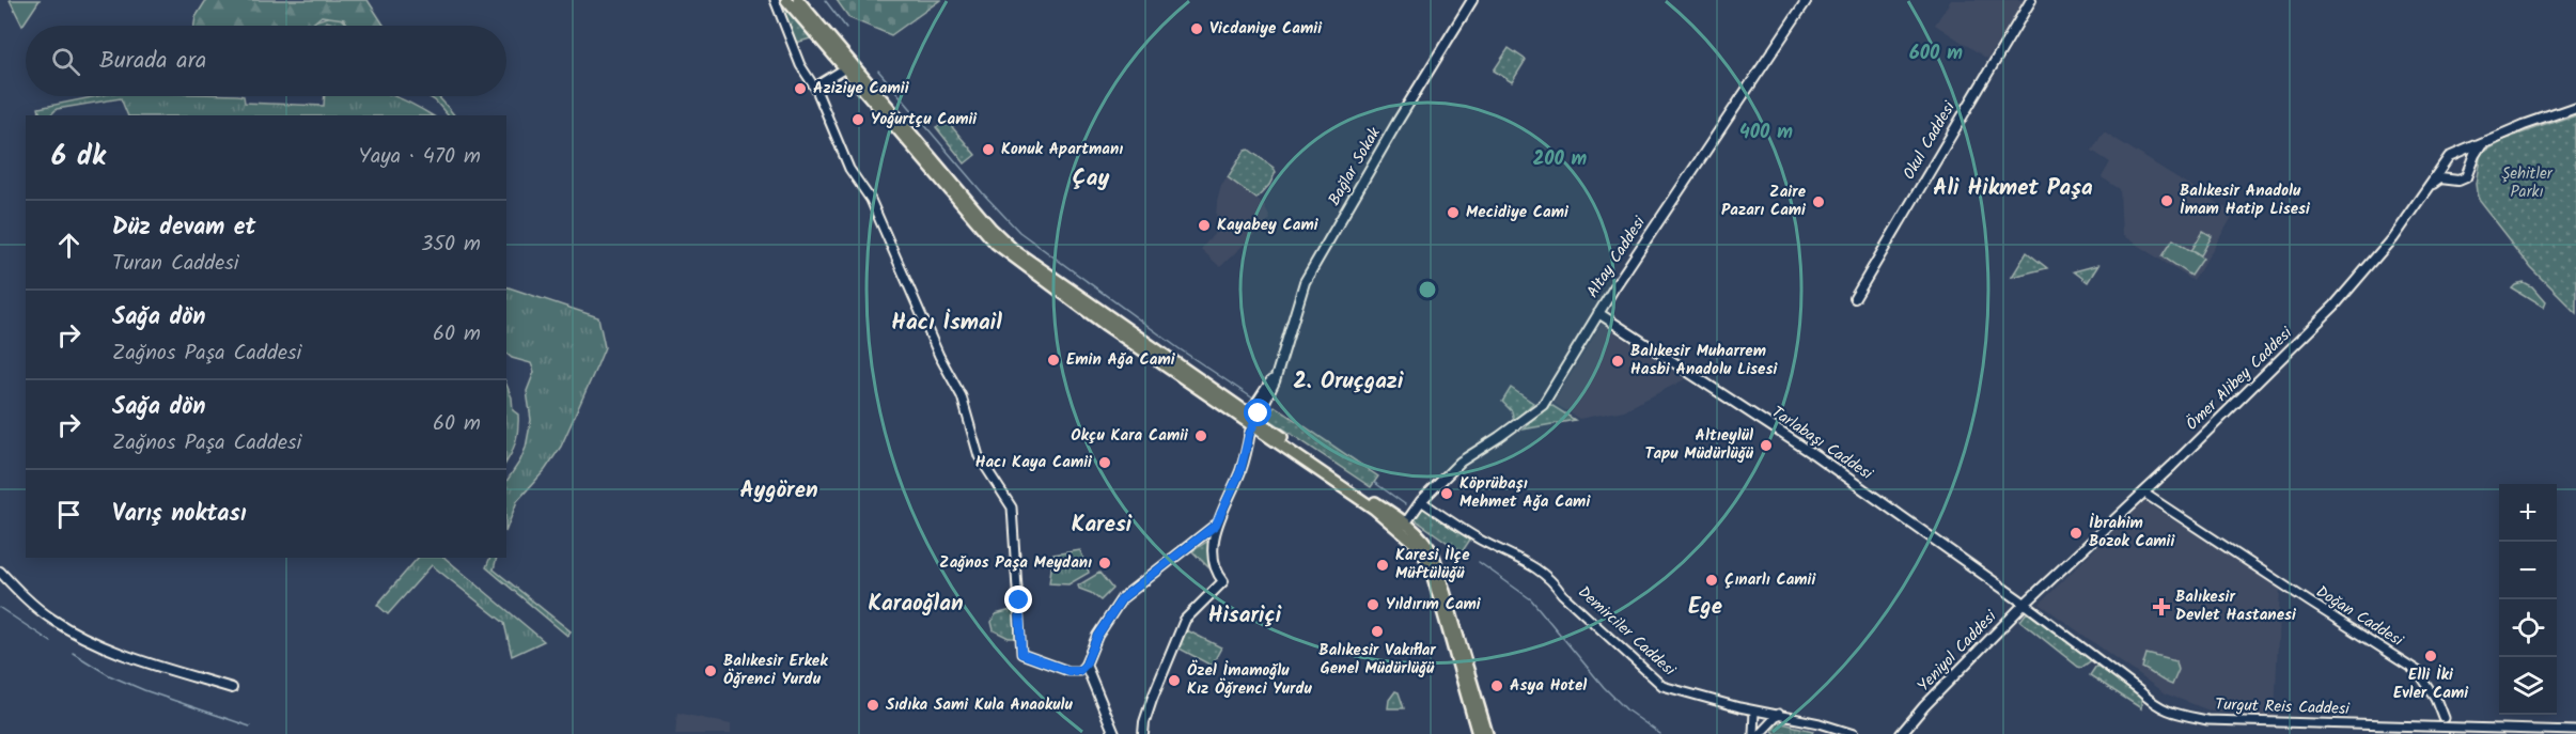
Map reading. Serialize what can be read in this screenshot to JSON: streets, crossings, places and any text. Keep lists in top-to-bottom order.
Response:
{
  "streets": {
    "main road": [
      "Okul Caddesi",
      "Bağlar Sokak",
      "Altay Caddesi",
      "Ömer Alibey Caddesi",
      "Tarlabaşı Caddesi",
      "Yeniyol Caddesi"
    ],
    "street": ["Doğan Caddesi", "Demirciler Caddesi", "Turgut Reis Caddesi"]
  },
  "crossings": [
    ["Altay Caddesi", "Tarlabaşı Caddesi"],
    ["Altay Caddesi", "Demirciler Caddesi"],
    ["Ömer Alibey Caddesi", "Tarlabaşı Caddesi"],
    ["Ömer Alibey Caddesi", "Doğan Caddesi"],
    ["Ömer Alibey Caddesi", "Yeniyol Caddesi"],
    ["Ömer Alibey Caddesi", "Turgut Reis Caddesi"],
    ["Tarlabaşı Caddesi", "Yeniyol Caddesi"],
    ["Tarlabaşı Caddesi", "Turgut Reis Caddesi"],
    ["Yeniyol Caddesi", "Turgut Reis Caddesi"]
  ],
  "districts": [
    "Çay",
    "Ali Hikmet Paşa",
    "Hacı İsmail",
    "2. Oruçgazi",
    "Aygören",
    "Karesi",
    "Karaoğlan",
    "Ege",
    "Hisariçi"
  ],
  "parks": ["Şehitler Parkı"],
  "places": {
    "other": [
      "Vicdaniye Camii",
      "Aziziye Camii",
      "Yoğurtçu Camii",
      "Konuk Apartmanı",
      "Balıkesir Anadolu İmam Hatip Lisesi",
      "Zaire Pazarı Cami",
      "Mecidiye Cami",
      "Kayabey Cami",
      "Emin Ağa Cami",
      "Balıkesir Muharrem Hasbi Anadolu Lisesi",
      "Okçu Kara Camii",
      "Altıeylül Tapu Müdürlüğü",
      "Hacı Kaya Camii",
      "Köprübaşı Mehmet Ağa Cami",
      "İbrahim Bozok Camii",
      "Zağnos Paşa Meydanı",
      "Karesi İlçe Müftülüğü",
      "Çınarlı Camii",
      "Yıldırım Cami",
      "Balıkesir Vakıflar Genel Müdürlüğü",
      "Elli İki Evler Cami",
      "Balıkesir Erkek Öğrenci Yurdu",
      "Özel İmamoğlu Kız Öğrenci Yurdu",
      "Asya Hotel",
      "Sıdıka Sami Kula Anaokulu"
    ],
    "health": ["Balıkesir Devlet Hastanesi"]
  },
  "page": {
    "search": "Burada ara",
    "heading": ["6 dk", "Yaya · 470 m"],
    "list": [
      ["Düz devam et", "Turan Caddesi", "350 m"],
      ["Sağa dön", "Zağnos Paşa Caddesi", "60 m"],
      ["Sağa dön", "Zağnos Paşa Caddesi", "60 m"],
      "Varış noktası"
    ],
    "map_buttons": ["+", "−"]
  },
  "rings": ["600 m", "400 m", "200 m"]
}
